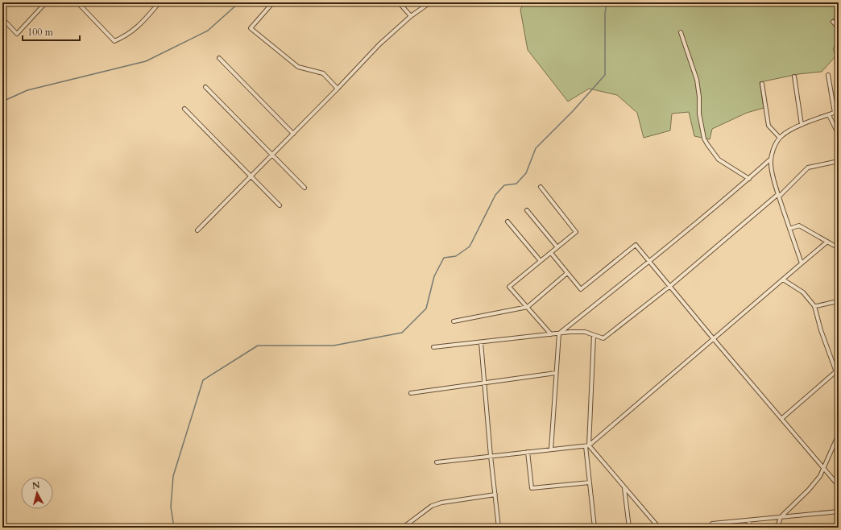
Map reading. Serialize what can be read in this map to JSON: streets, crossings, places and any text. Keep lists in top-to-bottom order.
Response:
{
  "scale_bar": "100 m",
  "north": "top"
}
